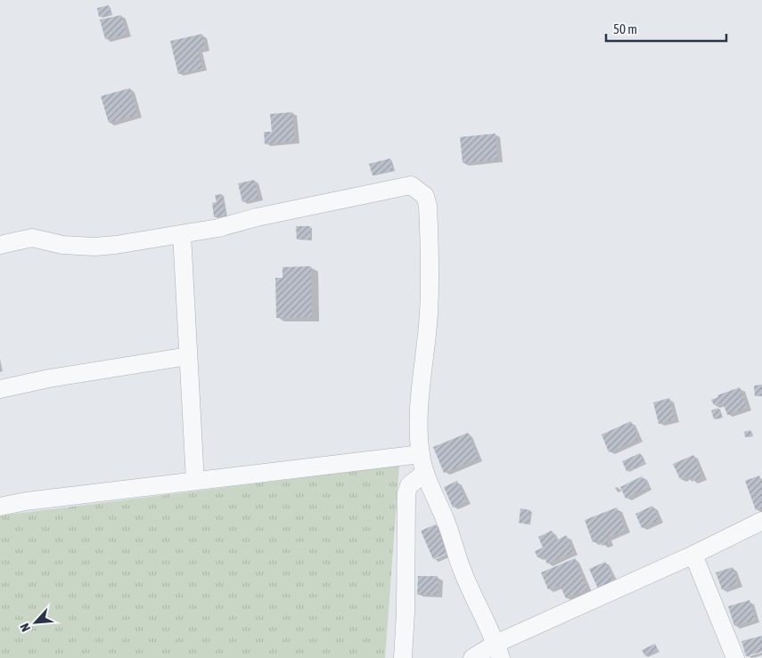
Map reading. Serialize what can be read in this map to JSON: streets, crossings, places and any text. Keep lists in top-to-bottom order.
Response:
{
  "scale_bar": "50 m",
  "north": "bottom left"
}
